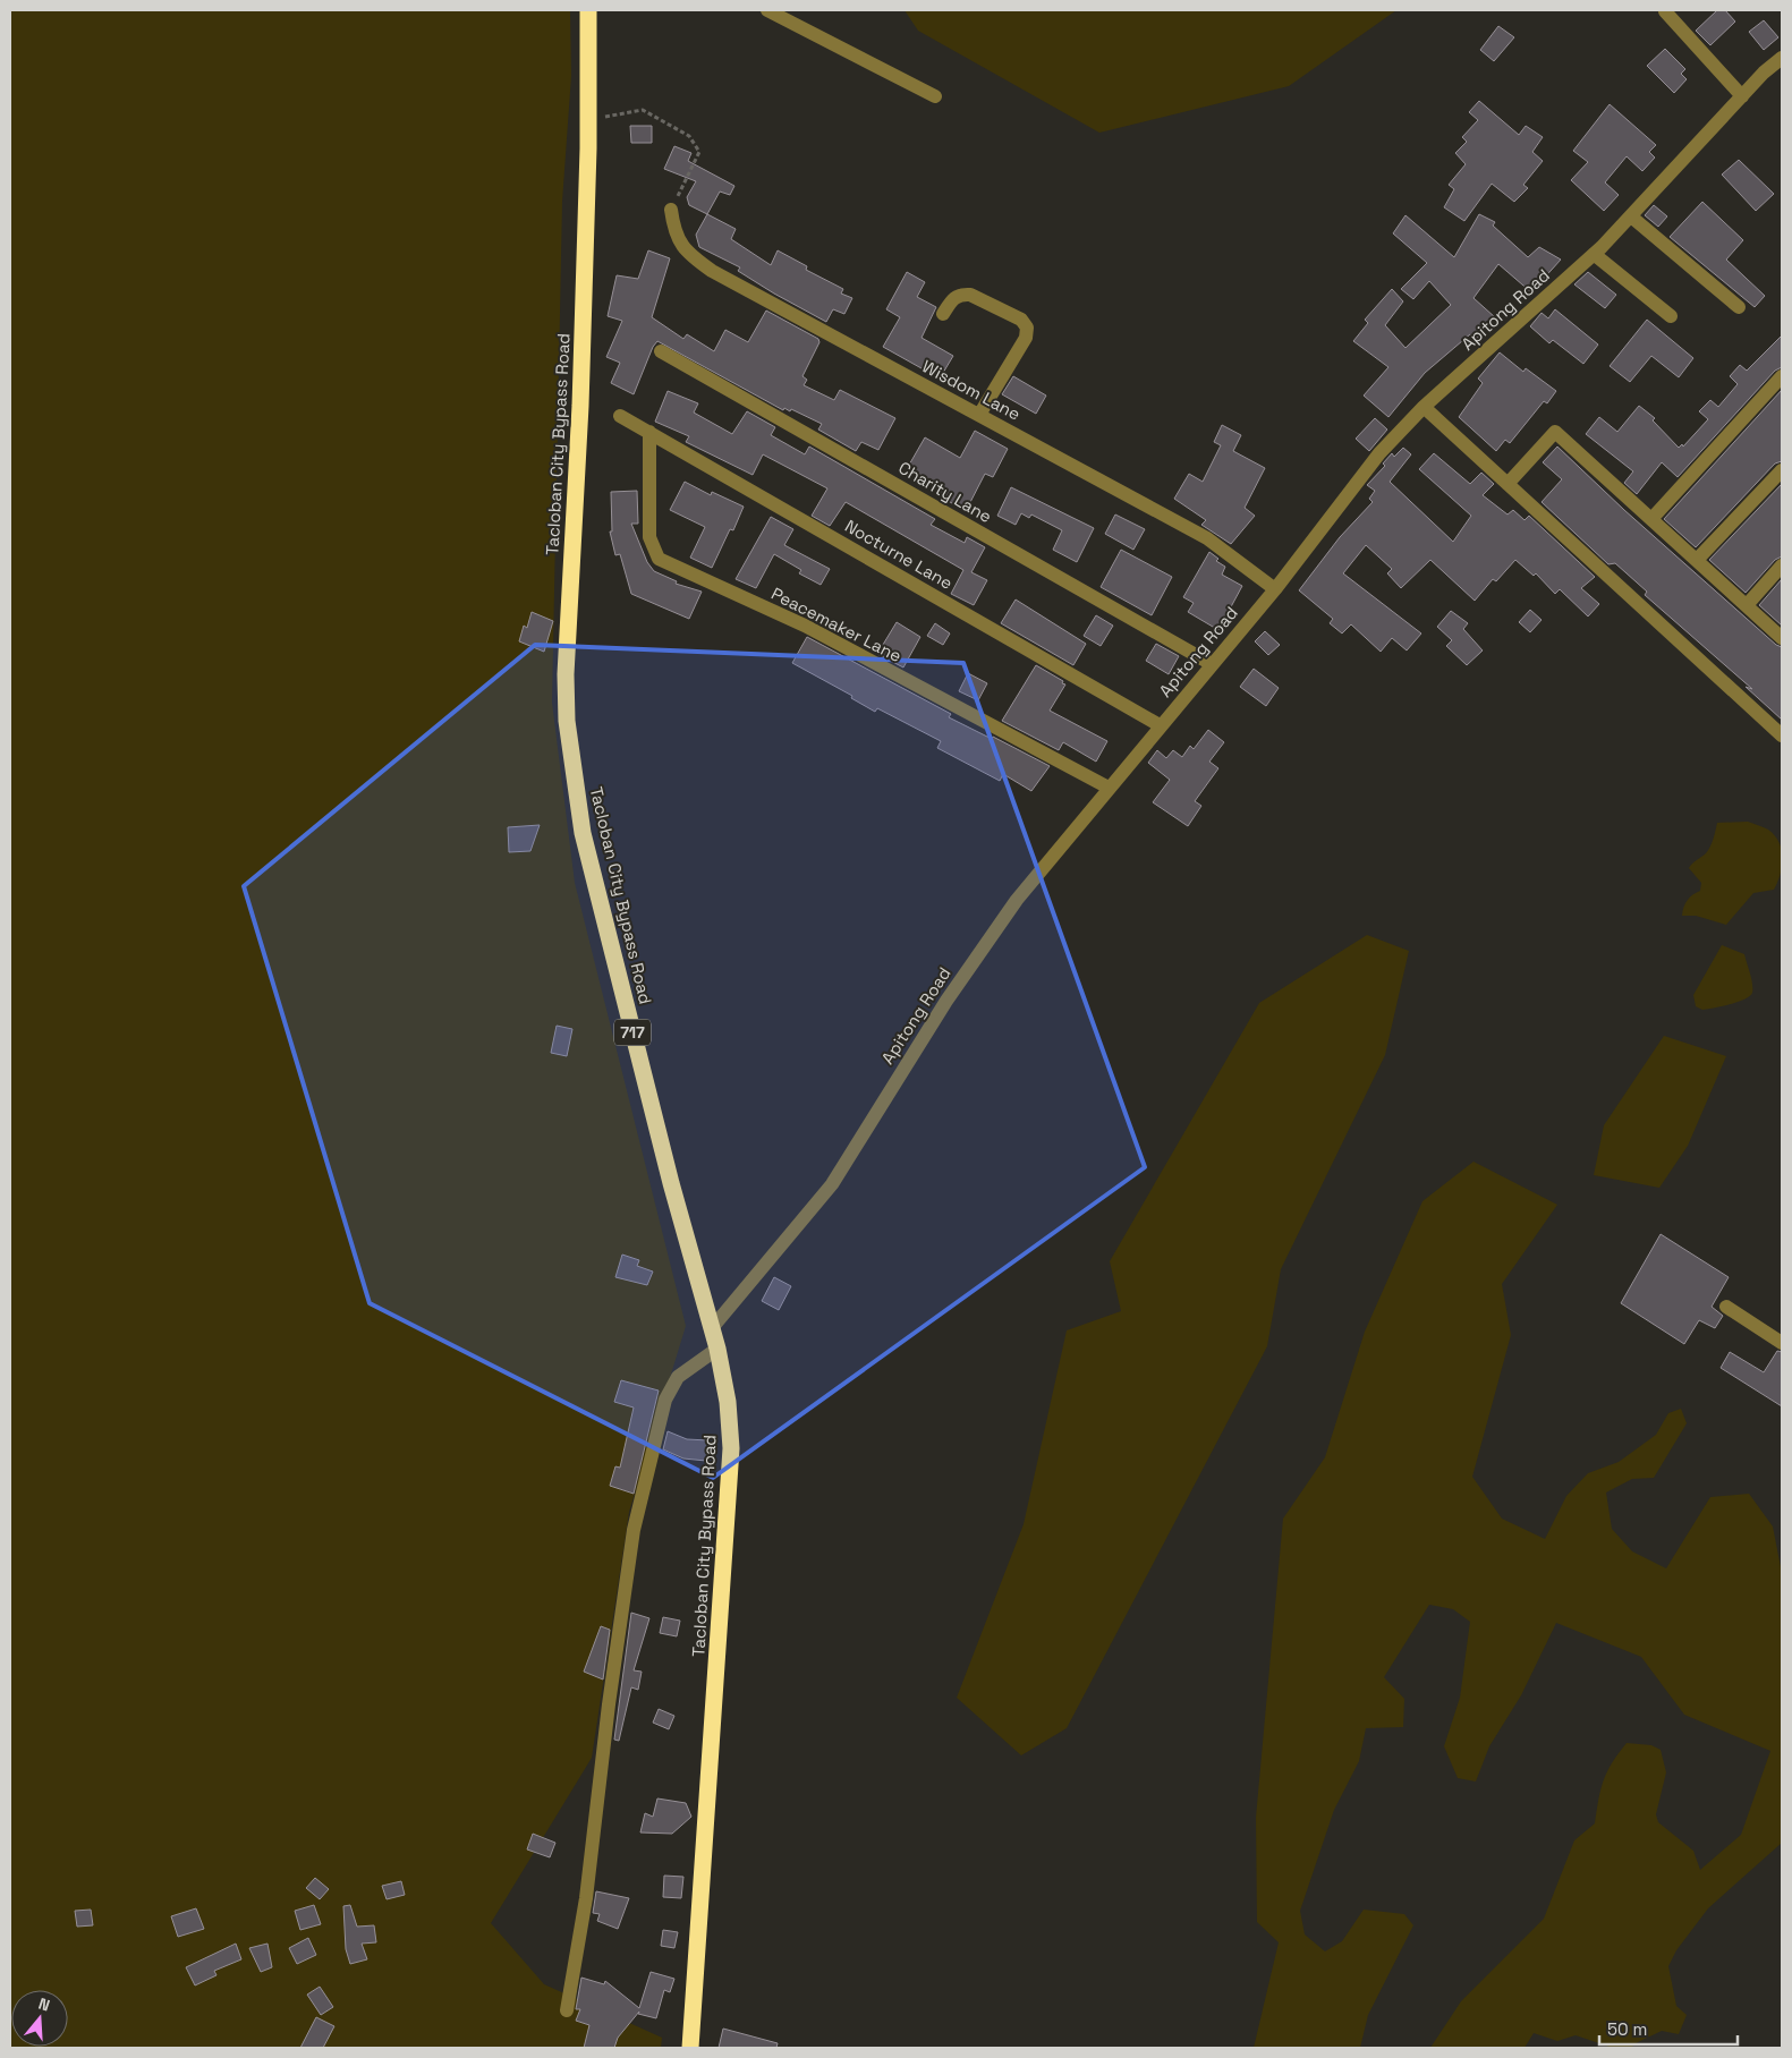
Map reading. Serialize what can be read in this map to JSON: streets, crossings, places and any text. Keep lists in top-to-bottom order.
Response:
{
  "streets": {
    "highway": ["Tacloban City Bypass Road", "717"],
    "street": [
      "Apitong Road",
      "Wisdom Lane",
      "Charity Lane",
      "Nocturne Lane",
      "Peacemaker Lane"
    ]
  },
  "crossings": [
    ["Apitong Road", "Wisdom Lane"],
    ["Apitong Road", "Tacloban City Bypass Road"],
    ["Apitong Road", "Charity Lane"],
    ["Apitong Road", "Nocturne Lane"],
    ["Apitong Road", "Peacemaker Lane"],
    ["Nocturne Lane", "Peacemaker Lane"]
  ],
  "scale_bar": "50 m",
  "north": "top"
}
